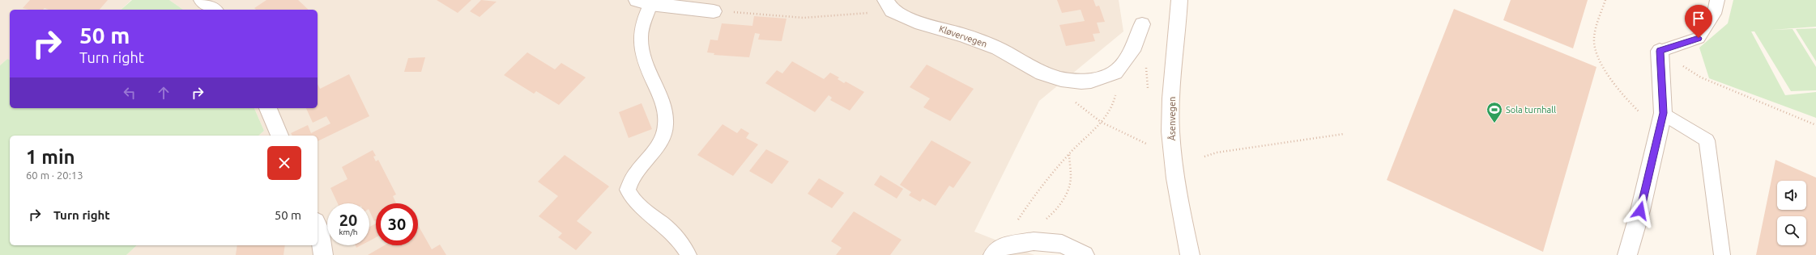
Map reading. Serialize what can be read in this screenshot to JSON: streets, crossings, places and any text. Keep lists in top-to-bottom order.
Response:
{
  "streets": {
    "street": ["Kløvervegen", "Åsenvegen"]
  },
  "places": {
    "sports": ["Sola turnhall"]
  },
  "page": {
    "turn": ["50 m", "Turn right"],
    "heading": ["1 min", "60 m · 20:13"],
    "list": [
      {
        "name": "Turn right",
        "value": "50 m"
      }
    ],
    "speed": "20 km/h",
    "limit": "30"
  }
}
